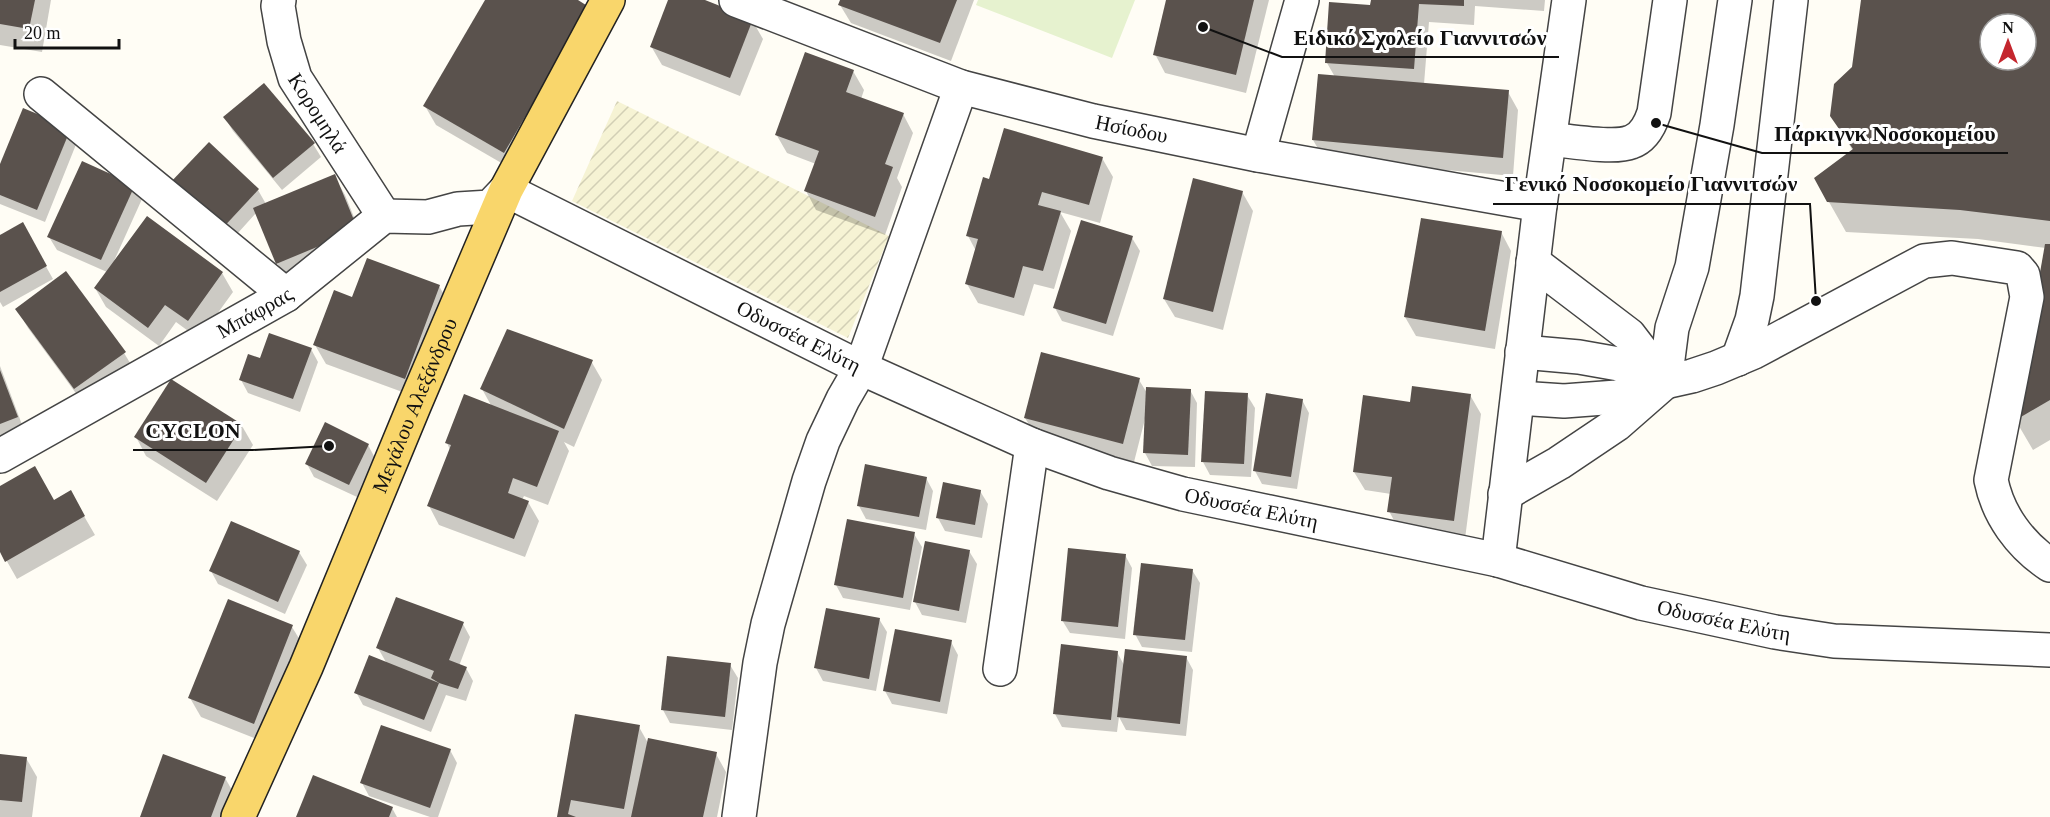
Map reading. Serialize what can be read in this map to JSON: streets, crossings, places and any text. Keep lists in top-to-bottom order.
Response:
{
  "streets": {
    "main road": ["Μεγάλου Αλεξάνδρου"],
    "street": [
      "Κορομηλά",
      "Ησίοδου",
      "Μπάφρας",
      "Οδυσσέα Ελύτη"
    ]
  },
  "crossings": [
    ["Κορομηλά", "Μπάφρας"],
    ["Οδυσσέα Ελύτη", "Μεγάλου Αλεξάνδρου"]
  ],
  "places": [
    "Ειδικό Σχολείο Γιαννιτσών",
    "Πάρκιγνκ Νοσοκομείου",
    "Γενικό Νοσοκομείο Γιαννιτσών",
    "CYCLON"
  ],
  "scale_bar": "20 m",
  "north": "top"
}
